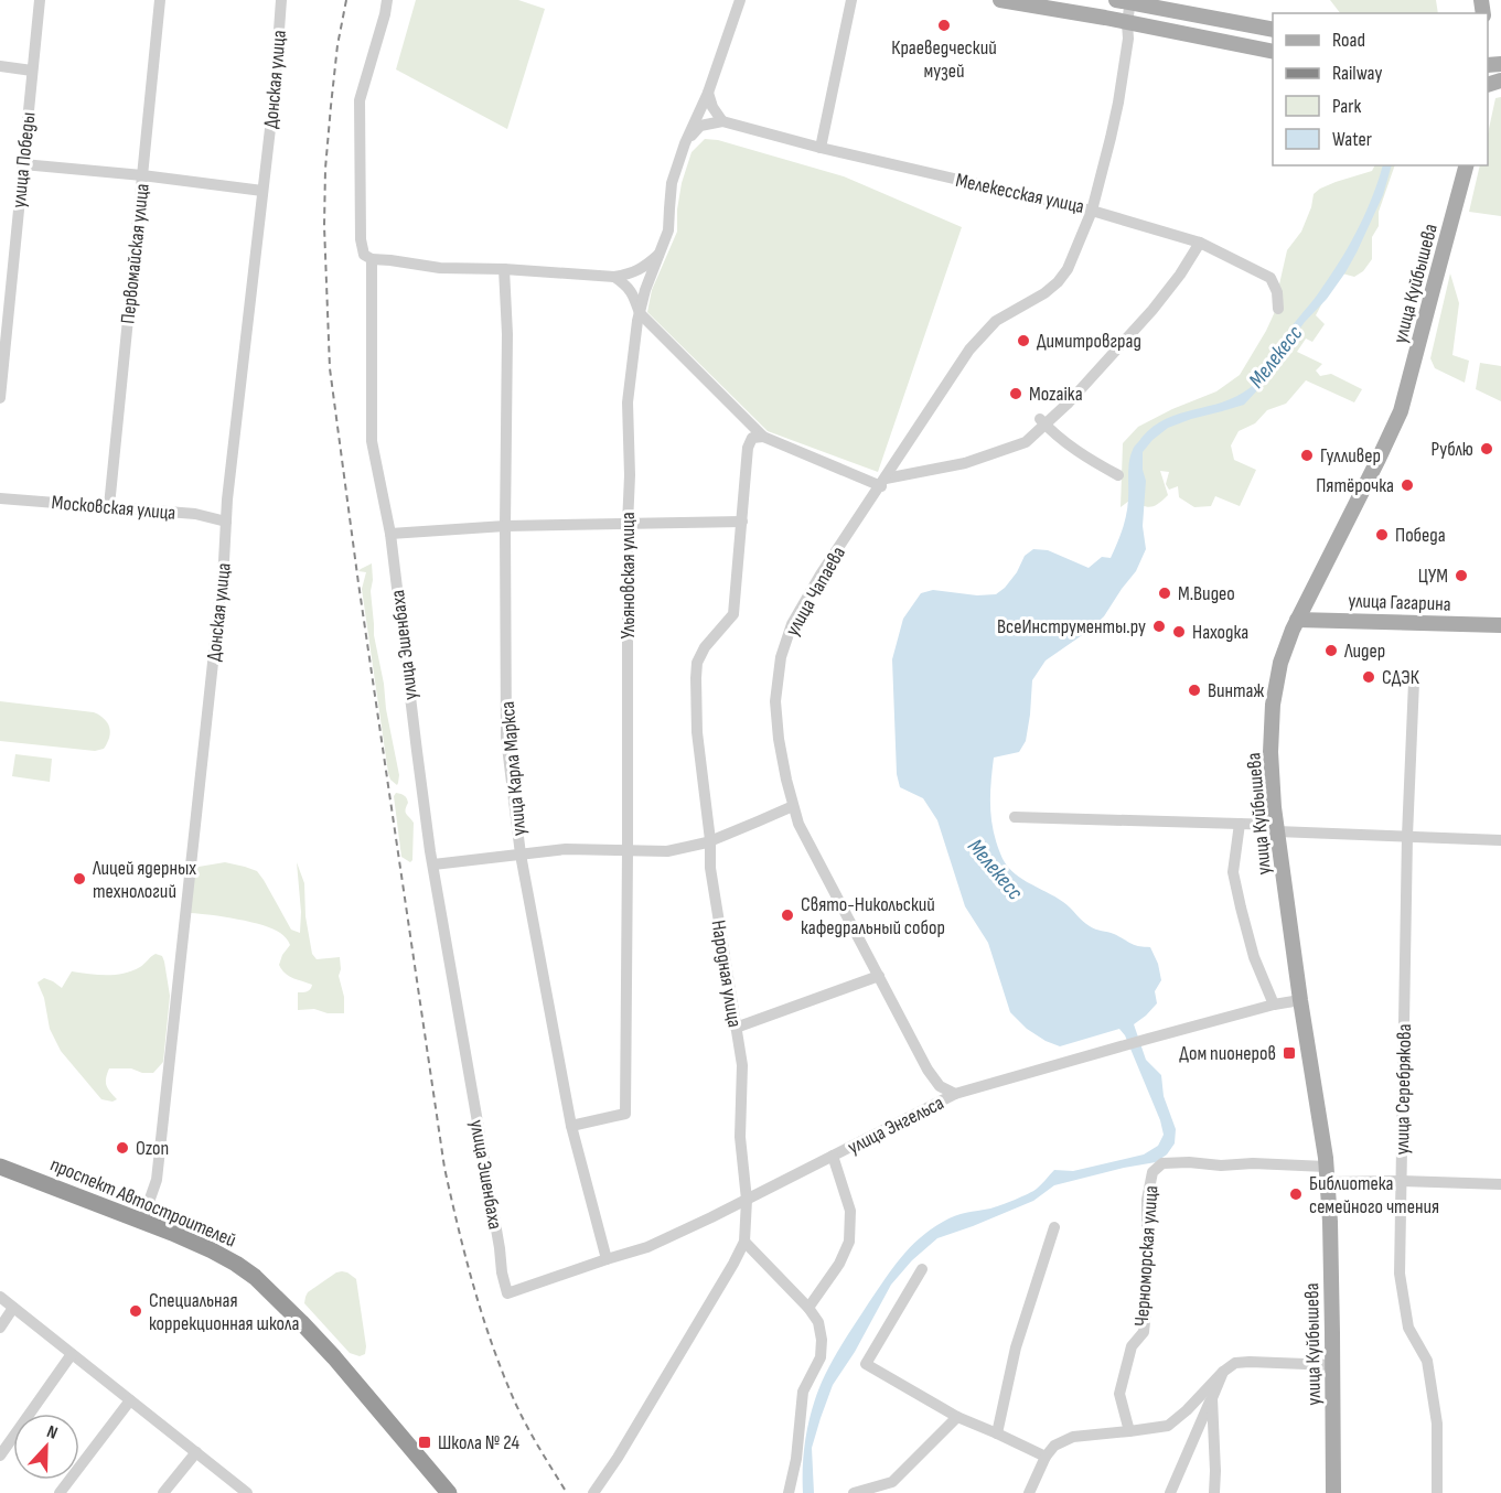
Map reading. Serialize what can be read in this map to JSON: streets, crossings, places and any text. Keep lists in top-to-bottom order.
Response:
{
  "streets": {
    "highway": ["проспект Автостроителей"],
    "main road": ["улица Куйбышева", "улица Гагарина"],
    "street": [
      "Донская улица",
      "улица Победы",
      "Мелекесская улица",
      "Первомайская улица",
      "Московская улица",
      "Ульяновская улица",
      "улица Чапаева",
      "улица Эшенбаха",
      "улица Карла Маркса",
      "Народная улица",
      "улица Серебрякова",
      "улица Энгельса",
      "Черноморская улица"
    ]
  },
  "crossings": [
    ["Донская улица", "Московская улица"],
    ["Донская улица", "проспект Автостроителей"],
    ["Мелекесская улица", "улица Чапаева"],
    ["Первомайская улица", "Московская улица"],
    ["улица Куйбышева", "улица Гагарина"],
    ["улица Куйбышева", "улица Энгельса"],
    ["улица Куйбышева", "Черноморская улица"],
    ["Ульяновская улица", "улица Карла Маркса"],
    ["улица Чапаева", "улица Энгельса"],
    ["улица Эшенбаха", "улица Энгельса"],
    ["улица Карла Маркса", "улица Энгельса"],
    ["Народная улица", "улица Энгельса"],
    ["улица Серебрякова", "Черноморская улица"]
  ],
  "water": ["Мелекесс"],
  "places": {
    "other": [
      "Краеведческий музей",
      "Димитровград",
      "Mozaika",
      "Рублю",
      "Гулливер",
      "Пятёрочка",
      "Победа",
      "ЦУМ",
      "М.Видео",
      "ВсеИнструменты.ру",
      "Находка",
      "Лидер",
      "СДЭК",
      "Винтаж",
      "Лицей ядерных технологий",
      "Свято-Никольский кафедральный собор",
      "Ozon",
      "Библиотека семейного чтения",
      "Специальная коррекционная школа"
    ],
    "transit": ["Дом пионеров", "Школа № 24"]
  },
  "legend": [
    "Road",
    "Railway",
    "Park",
    "Water"
  ],
  "north": "top"
}
